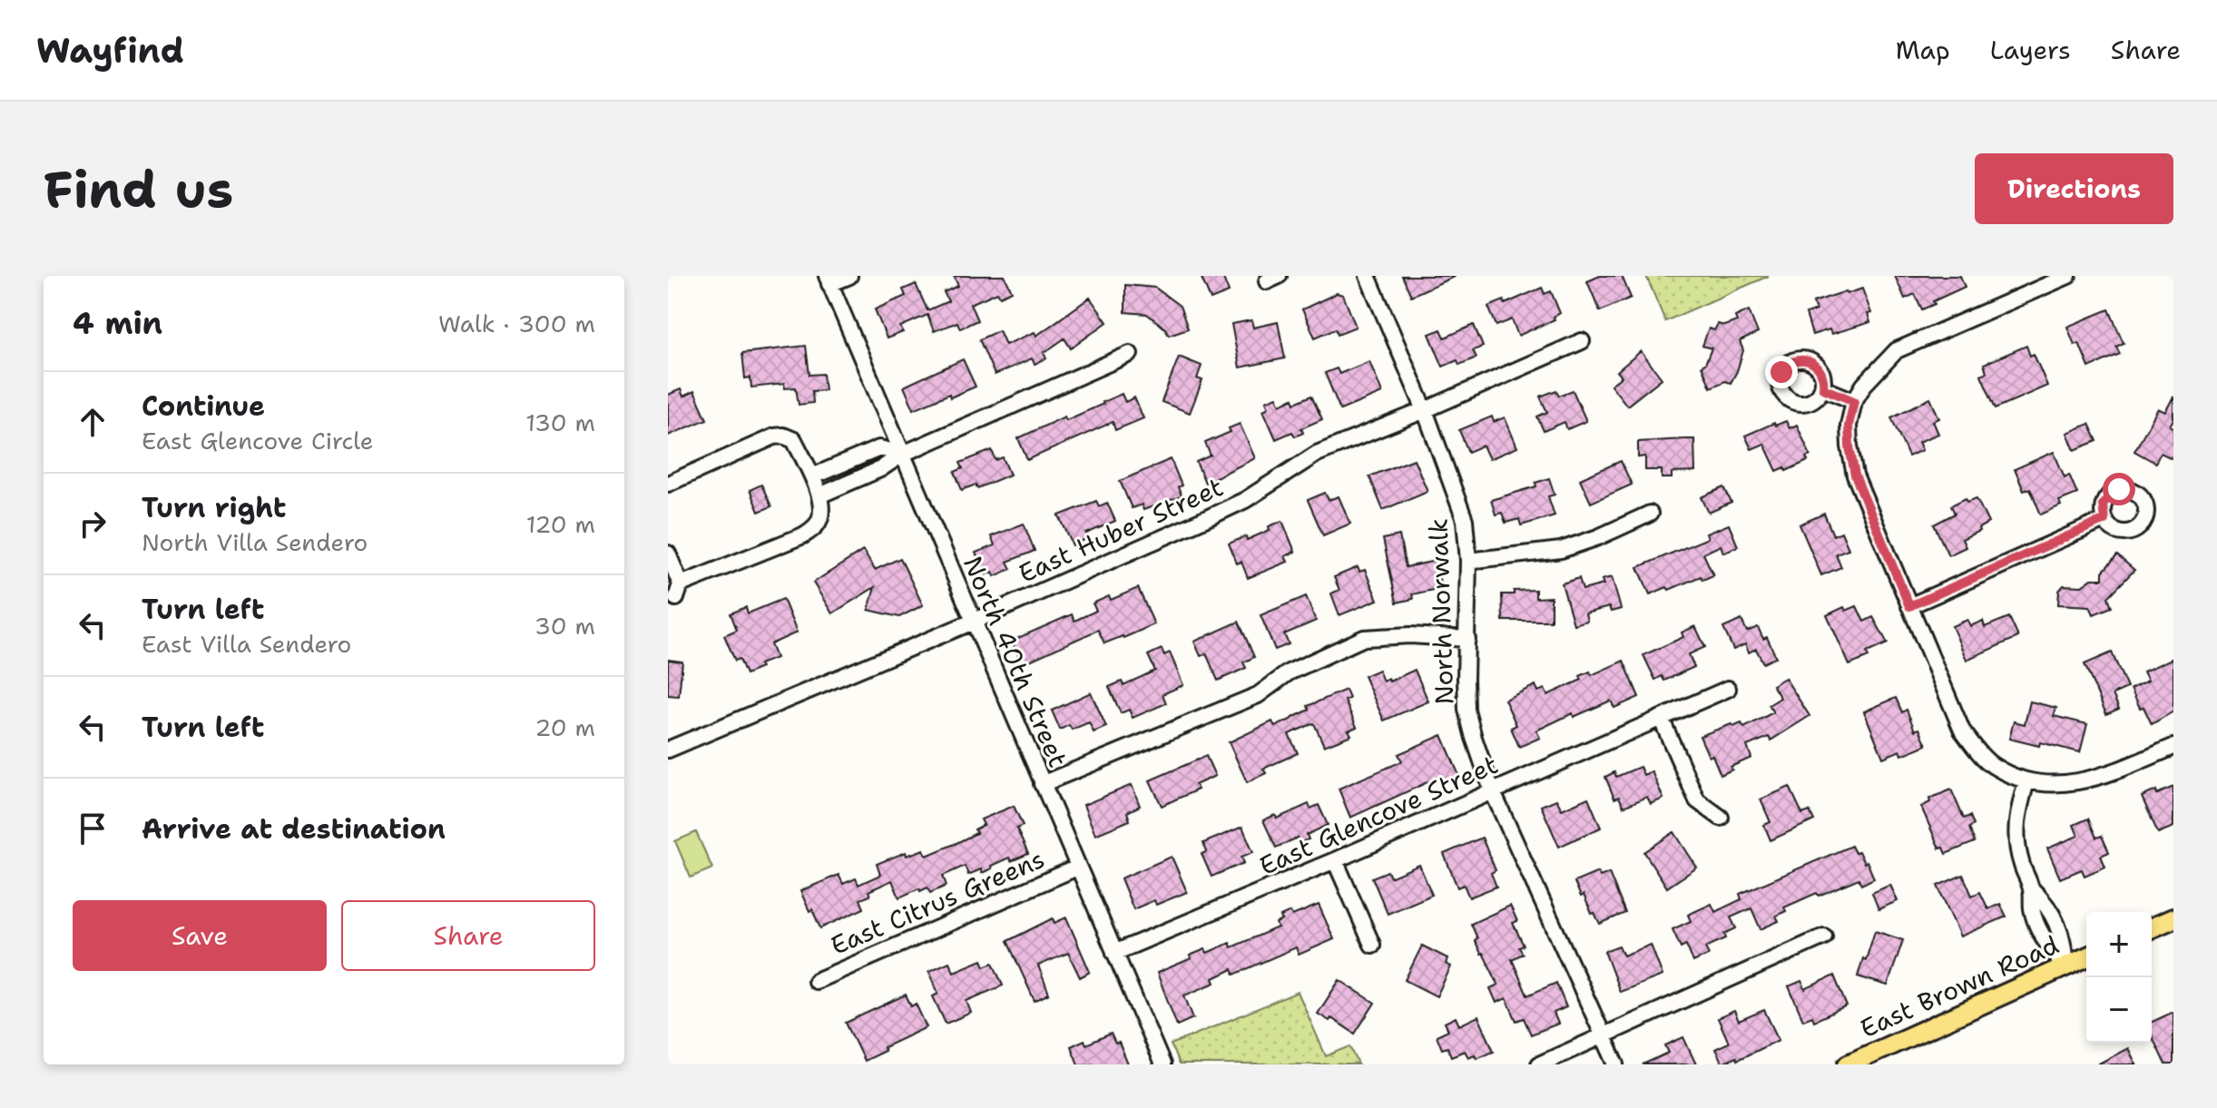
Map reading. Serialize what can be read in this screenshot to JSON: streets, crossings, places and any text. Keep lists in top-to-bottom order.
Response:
{
  "streets": {
    "main road": ["East Brown Road"],
    "street": [
      "East Huber Street",
      "North Norwalk",
      "North 40th Street",
      "East Glencove Street",
      "East Citrus Greens"
    ]
  },
  "crossings": [
    ["East Huber Street", "North Norwalk"],
    ["East Huber Street", "North 40th Street"],
    ["North Norwalk", "East Glencove Street"],
    ["North 40th Street", "East Glencove Street"],
    ["North 40th Street", "East Citrus Greens"]
  ],
  "page": {
    "header": "Wayfind",
    "nav": ["Map", "Layers", "Share"],
    "buttons": [
      "Directions",
      ["Save", "Share"]
    ],
    "title": "Find us",
    "heading": ["4 min", "Walk · 300 m"],
    "list": [
      ["Continue", "East Glencove Circle", "130 m"],
      ["Turn right", "North Villa Sendero", "120 m"],
      ["Turn left", "East Villa Sendero", "30 m"],
      ["Turn left", "20 m"],
      "Arrive at destination"
    ],
    "map_buttons": ["+", "−"]
  }
}
